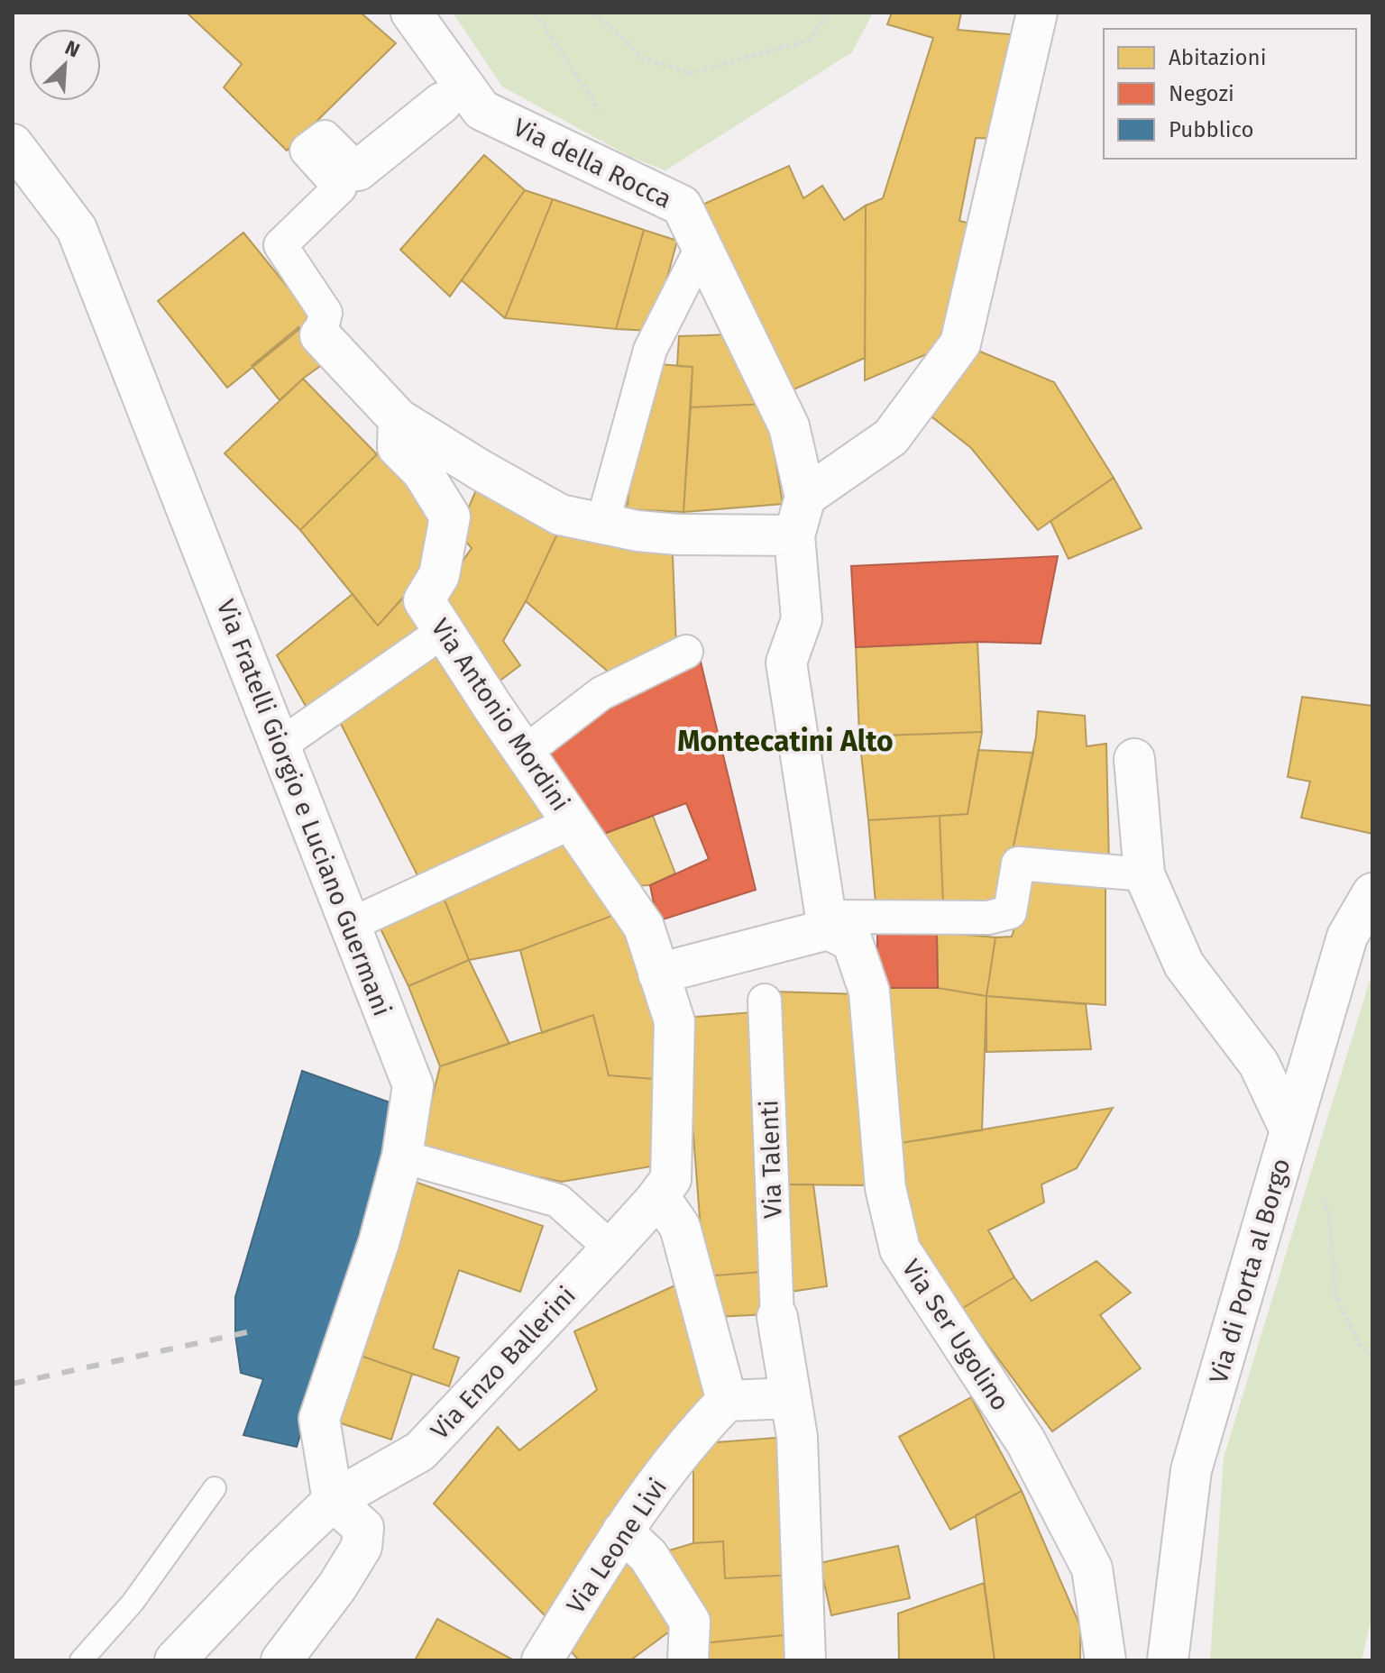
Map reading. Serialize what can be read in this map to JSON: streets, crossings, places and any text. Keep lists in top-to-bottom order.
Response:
{
  "streets": {
    "street": [
      "Via della Rocca",
      "Via Antonio Mordini",
      "Via Fratelli Giorgio e Luciano Guermani",
      "Via Talenti",
      "Via di Porta al Borgo",
      "Via Ser Ugolino",
      "Via Enzo Ballerini",
      "Via Leone Livi"
    ]
  },
  "crossings": [
    ["Via Antonio Mordini", "Via Enzo Ballerini"],
    ["Via Fratelli Giorgio e Luciano Guermani", "Via Enzo Ballerini"]
  ],
  "districts": ["Montecatini Alto"],
  "legend": ["Abitazioni", "Negozi", "Pubblico"],
  "north": "top right"
}
